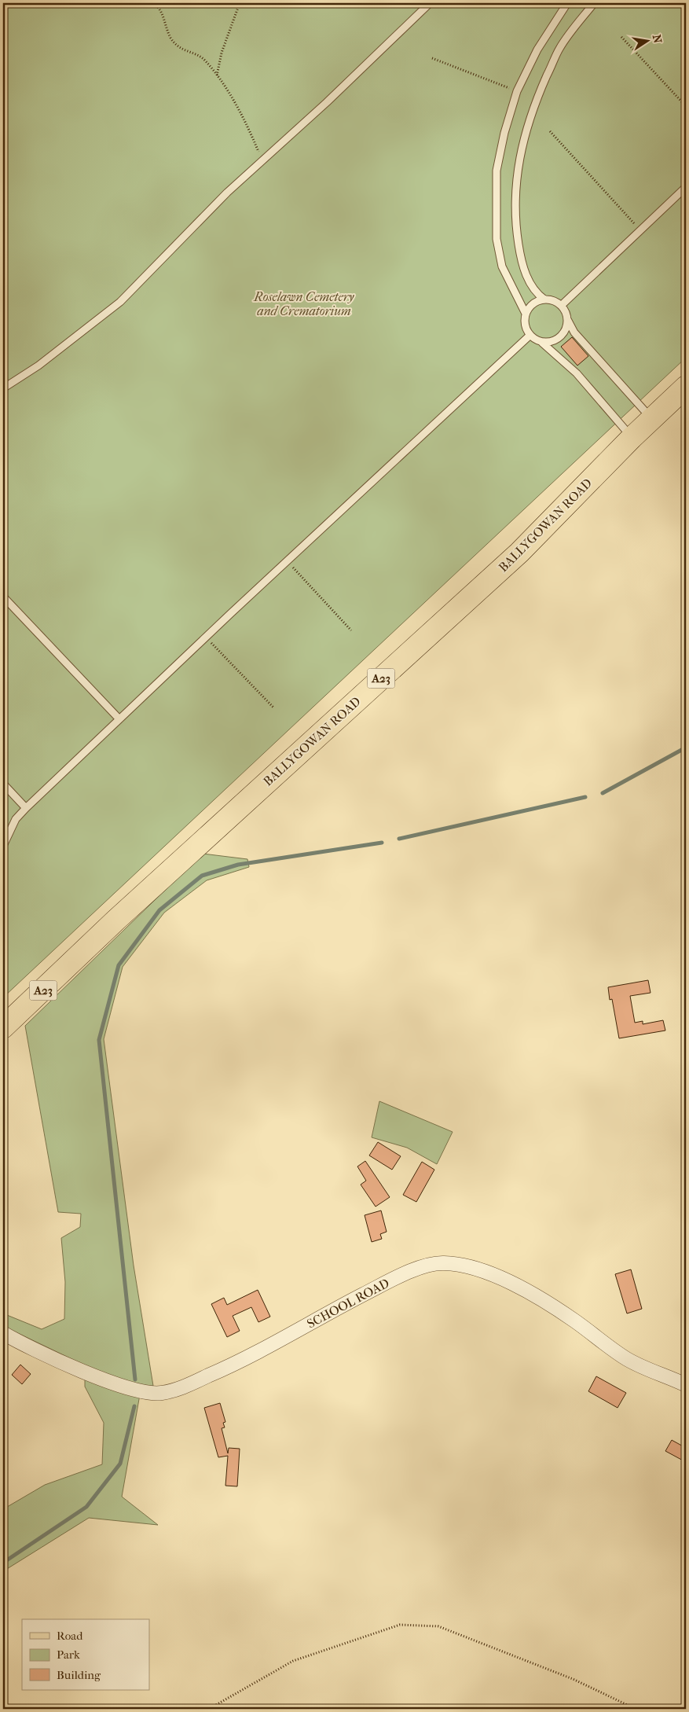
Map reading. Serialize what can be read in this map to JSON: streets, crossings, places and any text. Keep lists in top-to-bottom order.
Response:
{
  "streets": {
    "main road": ["BALLYGOWAN ROAD", "A23"],
    "street": ["SCHOOL ROAD"]
  },
  "parks": ["Roselawn Cemetery and Crematorium"],
  "legend": ["Road", "Park", "Building"],
  "north": "right"
}
